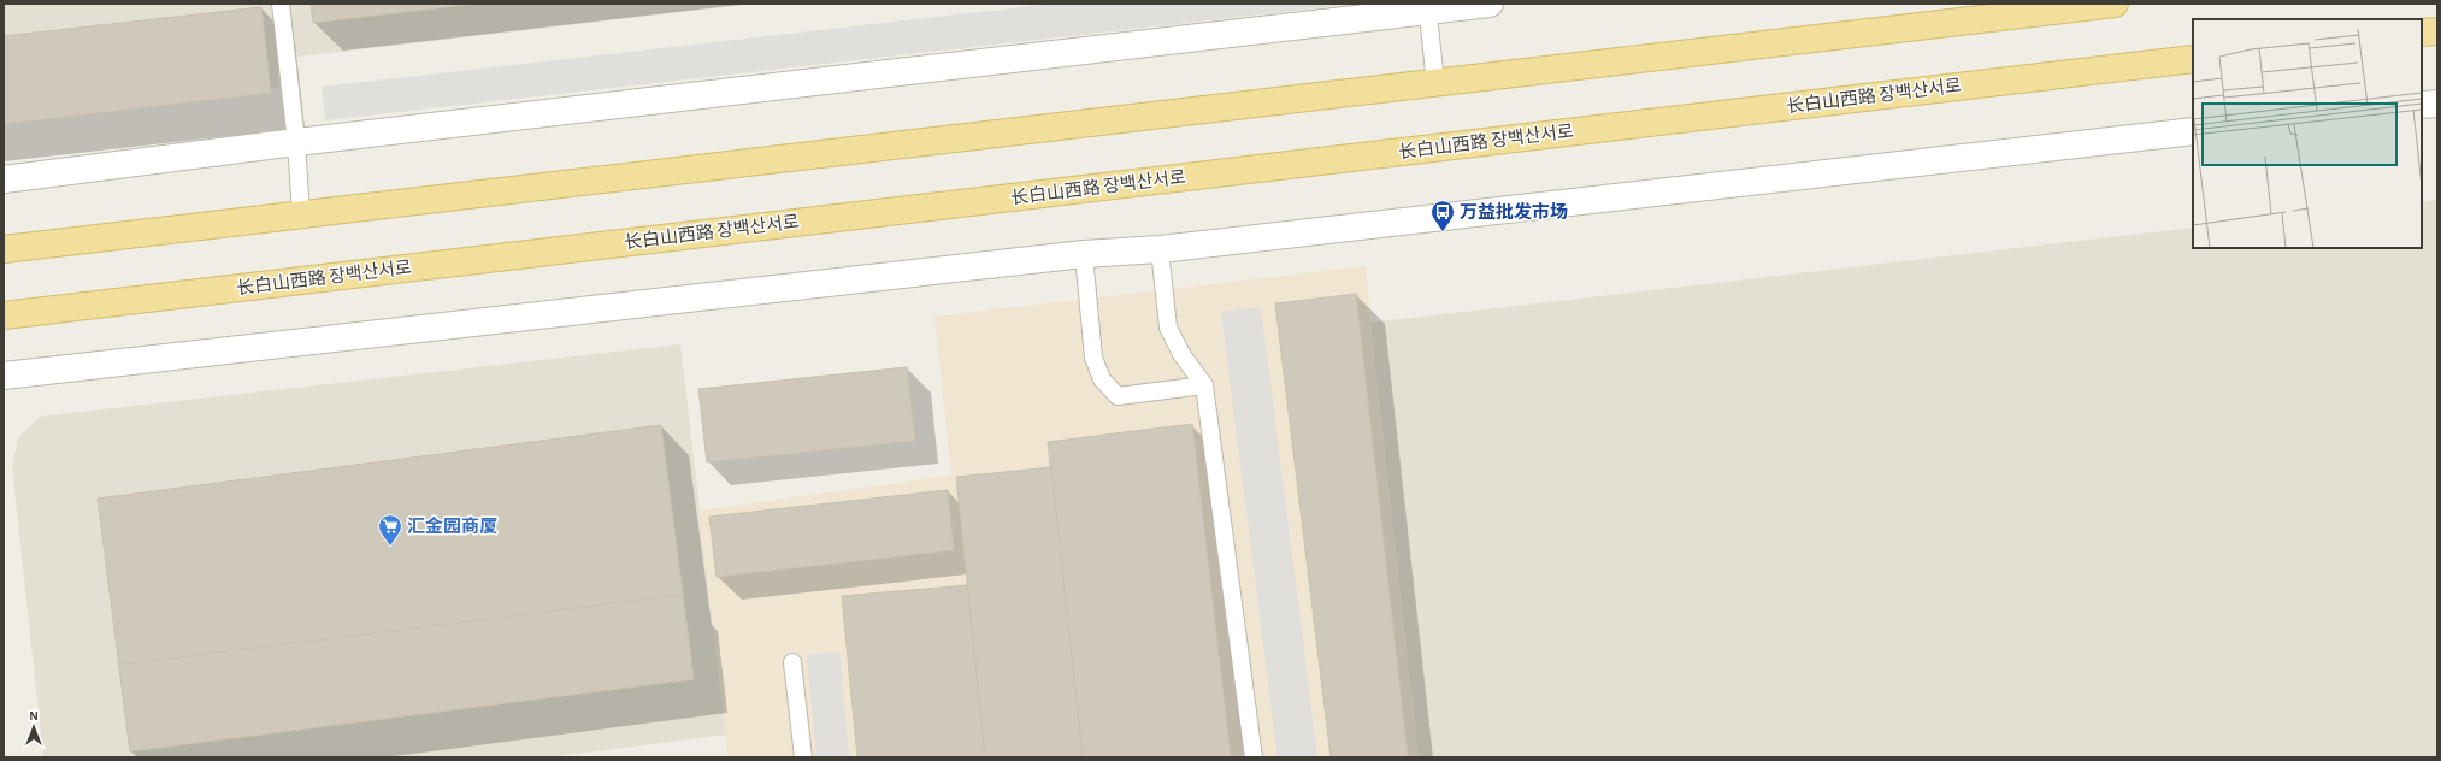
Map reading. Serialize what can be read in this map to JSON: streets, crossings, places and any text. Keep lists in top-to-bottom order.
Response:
{
  "streets": {
    "main road": ["长白山西路 장백산서로"]
  },
  "places": {
    "bus stop": ["万益批发市场"],
    "supermarket": ["汇金园商厦"]
  },
  "north": "top"
}
